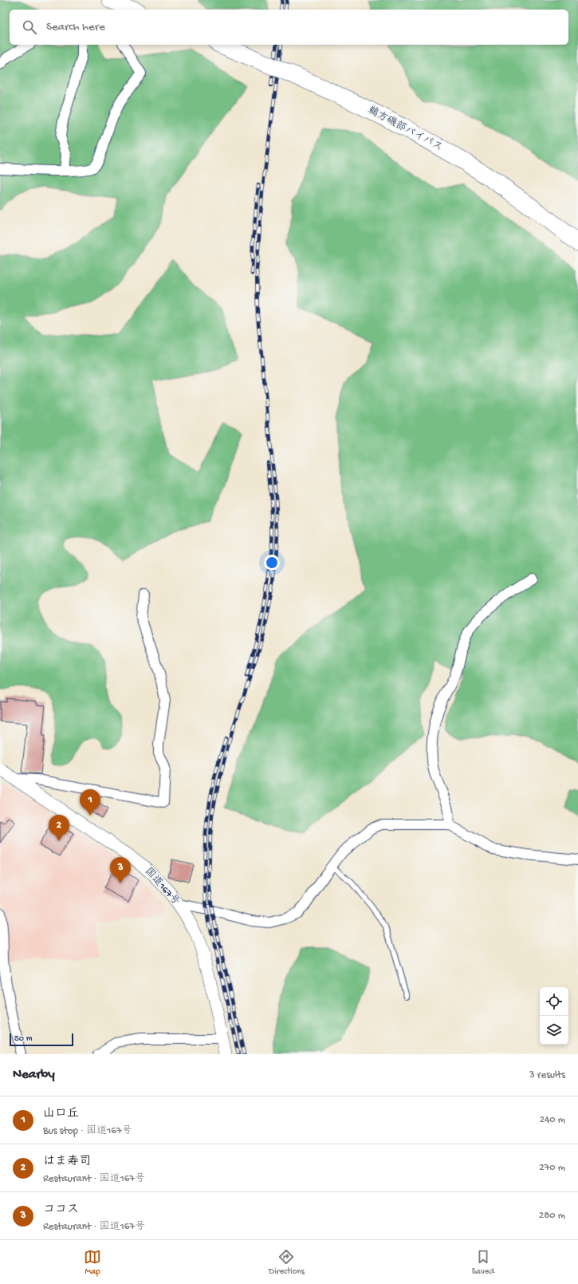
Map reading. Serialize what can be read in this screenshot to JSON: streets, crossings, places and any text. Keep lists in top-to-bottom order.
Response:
{
  "streets": {
    "highway": ["鵜方磯部バイパス"],
    "street": ["国道167号"]
  },
  "scale_bar": "50 m",
  "page": {
    "search": "Search here",
    "pins": ["1", "2", "3"],
    "scale": "50 m",
    "heading": ["Nearby", "3 results"],
    "list": [
      {
        "mark": "1",
        "name": "山口丘",
        "note": "Bus stop · 国道167号",
        "value": "240 m"
      },
      {
        "mark": "2",
        "name": "はま寿司",
        "note": "Restaurant · 国道167号",
        "value": "270 m"
      },
      {
        "mark": "3",
        "name": "ココス",
        "note": "Restaurant · 国道167号",
        "value": "280 m"
      }
    ],
    "nav": ["Map", "Directions", "Saved"]
  }
}
